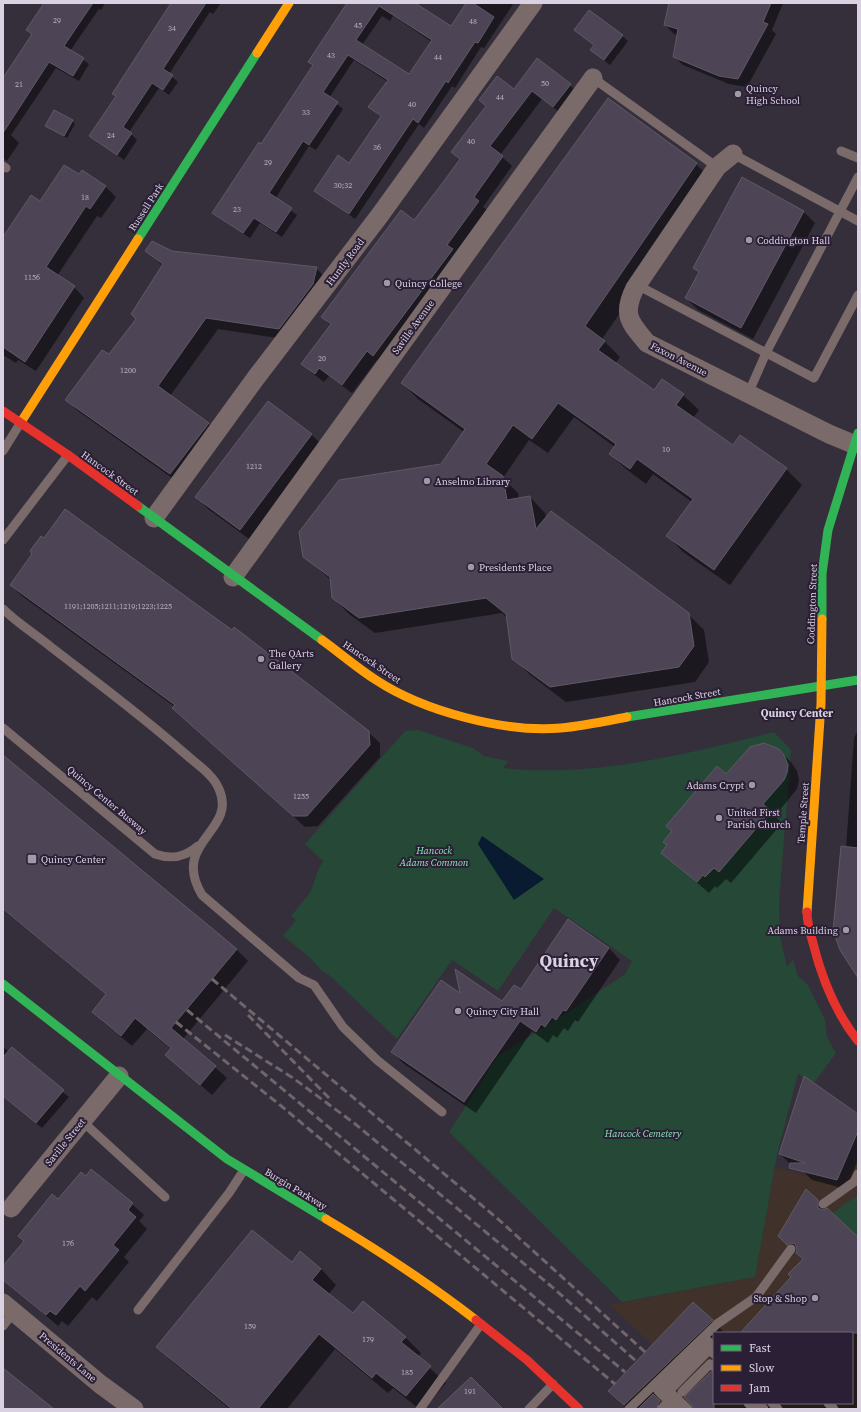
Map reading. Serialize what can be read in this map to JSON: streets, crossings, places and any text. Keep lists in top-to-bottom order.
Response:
{
  "streets": {
    "main road": [
      "Russell Park",
      "Hancock Street",
      "Coddington Street",
      "Temple Street",
      "Burgin Parkway"
    ],
    "street": [
      "Huntly Road",
      "Saville Avenue",
      "Faxon Avenue",
      "Saville Street",
      "Presidents Lane"
    ],
    "lane": ["Quincy Center Busway"]
  },
  "crossings": [
    ["Russell Park", "Hancock Street"],
    ["Huntly Road", "Hancock Street"],
    ["Saville Avenue", "Hancock Street"],
    ["Faxon Avenue", "Coddington Street"],
    ["Hancock Street", "Coddington Street"],
    ["Hancock Street", "Temple Street"],
    ["Coddington Street", "Temple Street"],
    ["Saville Street", "Burgin Parkway"]
  ],
  "districts": ["Quincy Center", "Quincy"],
  "parks": ["Hancock Adams Common", "Hancock Cemetery"],
  "places": {
    "other": [
      "Quincy High School",
      "Coddington Hall",
      "Quincy College",
      "Anselmo Library",
      "Presidents Place",
      "The QArts Gallery",
      "Adams Crypt",
      "United First Parish Church",
      "Adams Building",
      "Quincy City Hall",
      "Stop & Shop"
    ],
    "transit": ["Quincy Center"]
  },
  "house_numbers": [
    "29",
    "48",
    "45",
    "34",
    "43",
    "44",
    "50",
    "21",
    "44",
    "40",
    "33",
    "24",
    "40",
    "36",
    "29",
    "30;32",
    "18",
    "23",
    "1156",
    "20",
    "1200",
    "10",
    "1212",
    "1191;1205;1211;1219;1223;1225",
    "1255",
    "176",
    "159",
    "179",
    "185",
    "191"
  ],
  "legend": ["Fast", "Slow", "Jam"]
}
